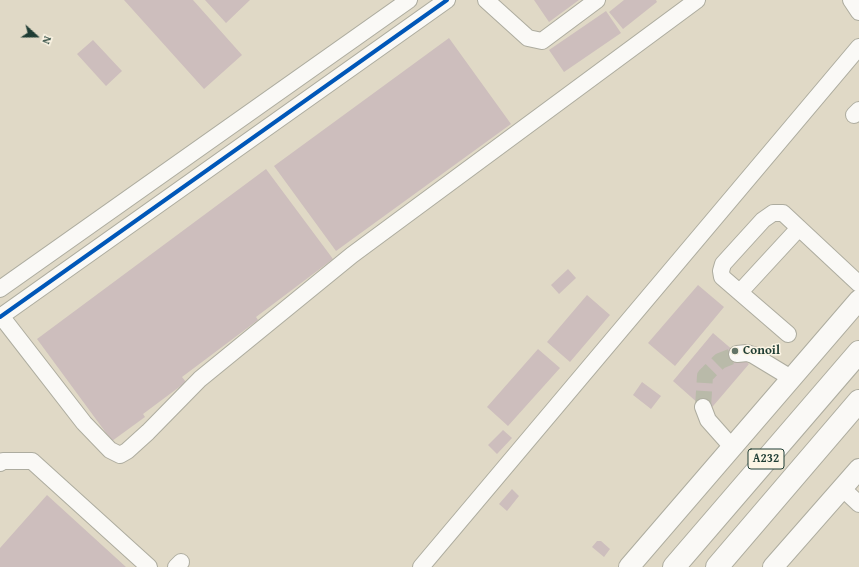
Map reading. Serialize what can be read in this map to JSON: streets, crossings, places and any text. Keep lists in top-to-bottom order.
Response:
{
  "streets": {
    "highway": ["A232"]
  },
  "places": ["Conoil"],
  "north": "right"
}
